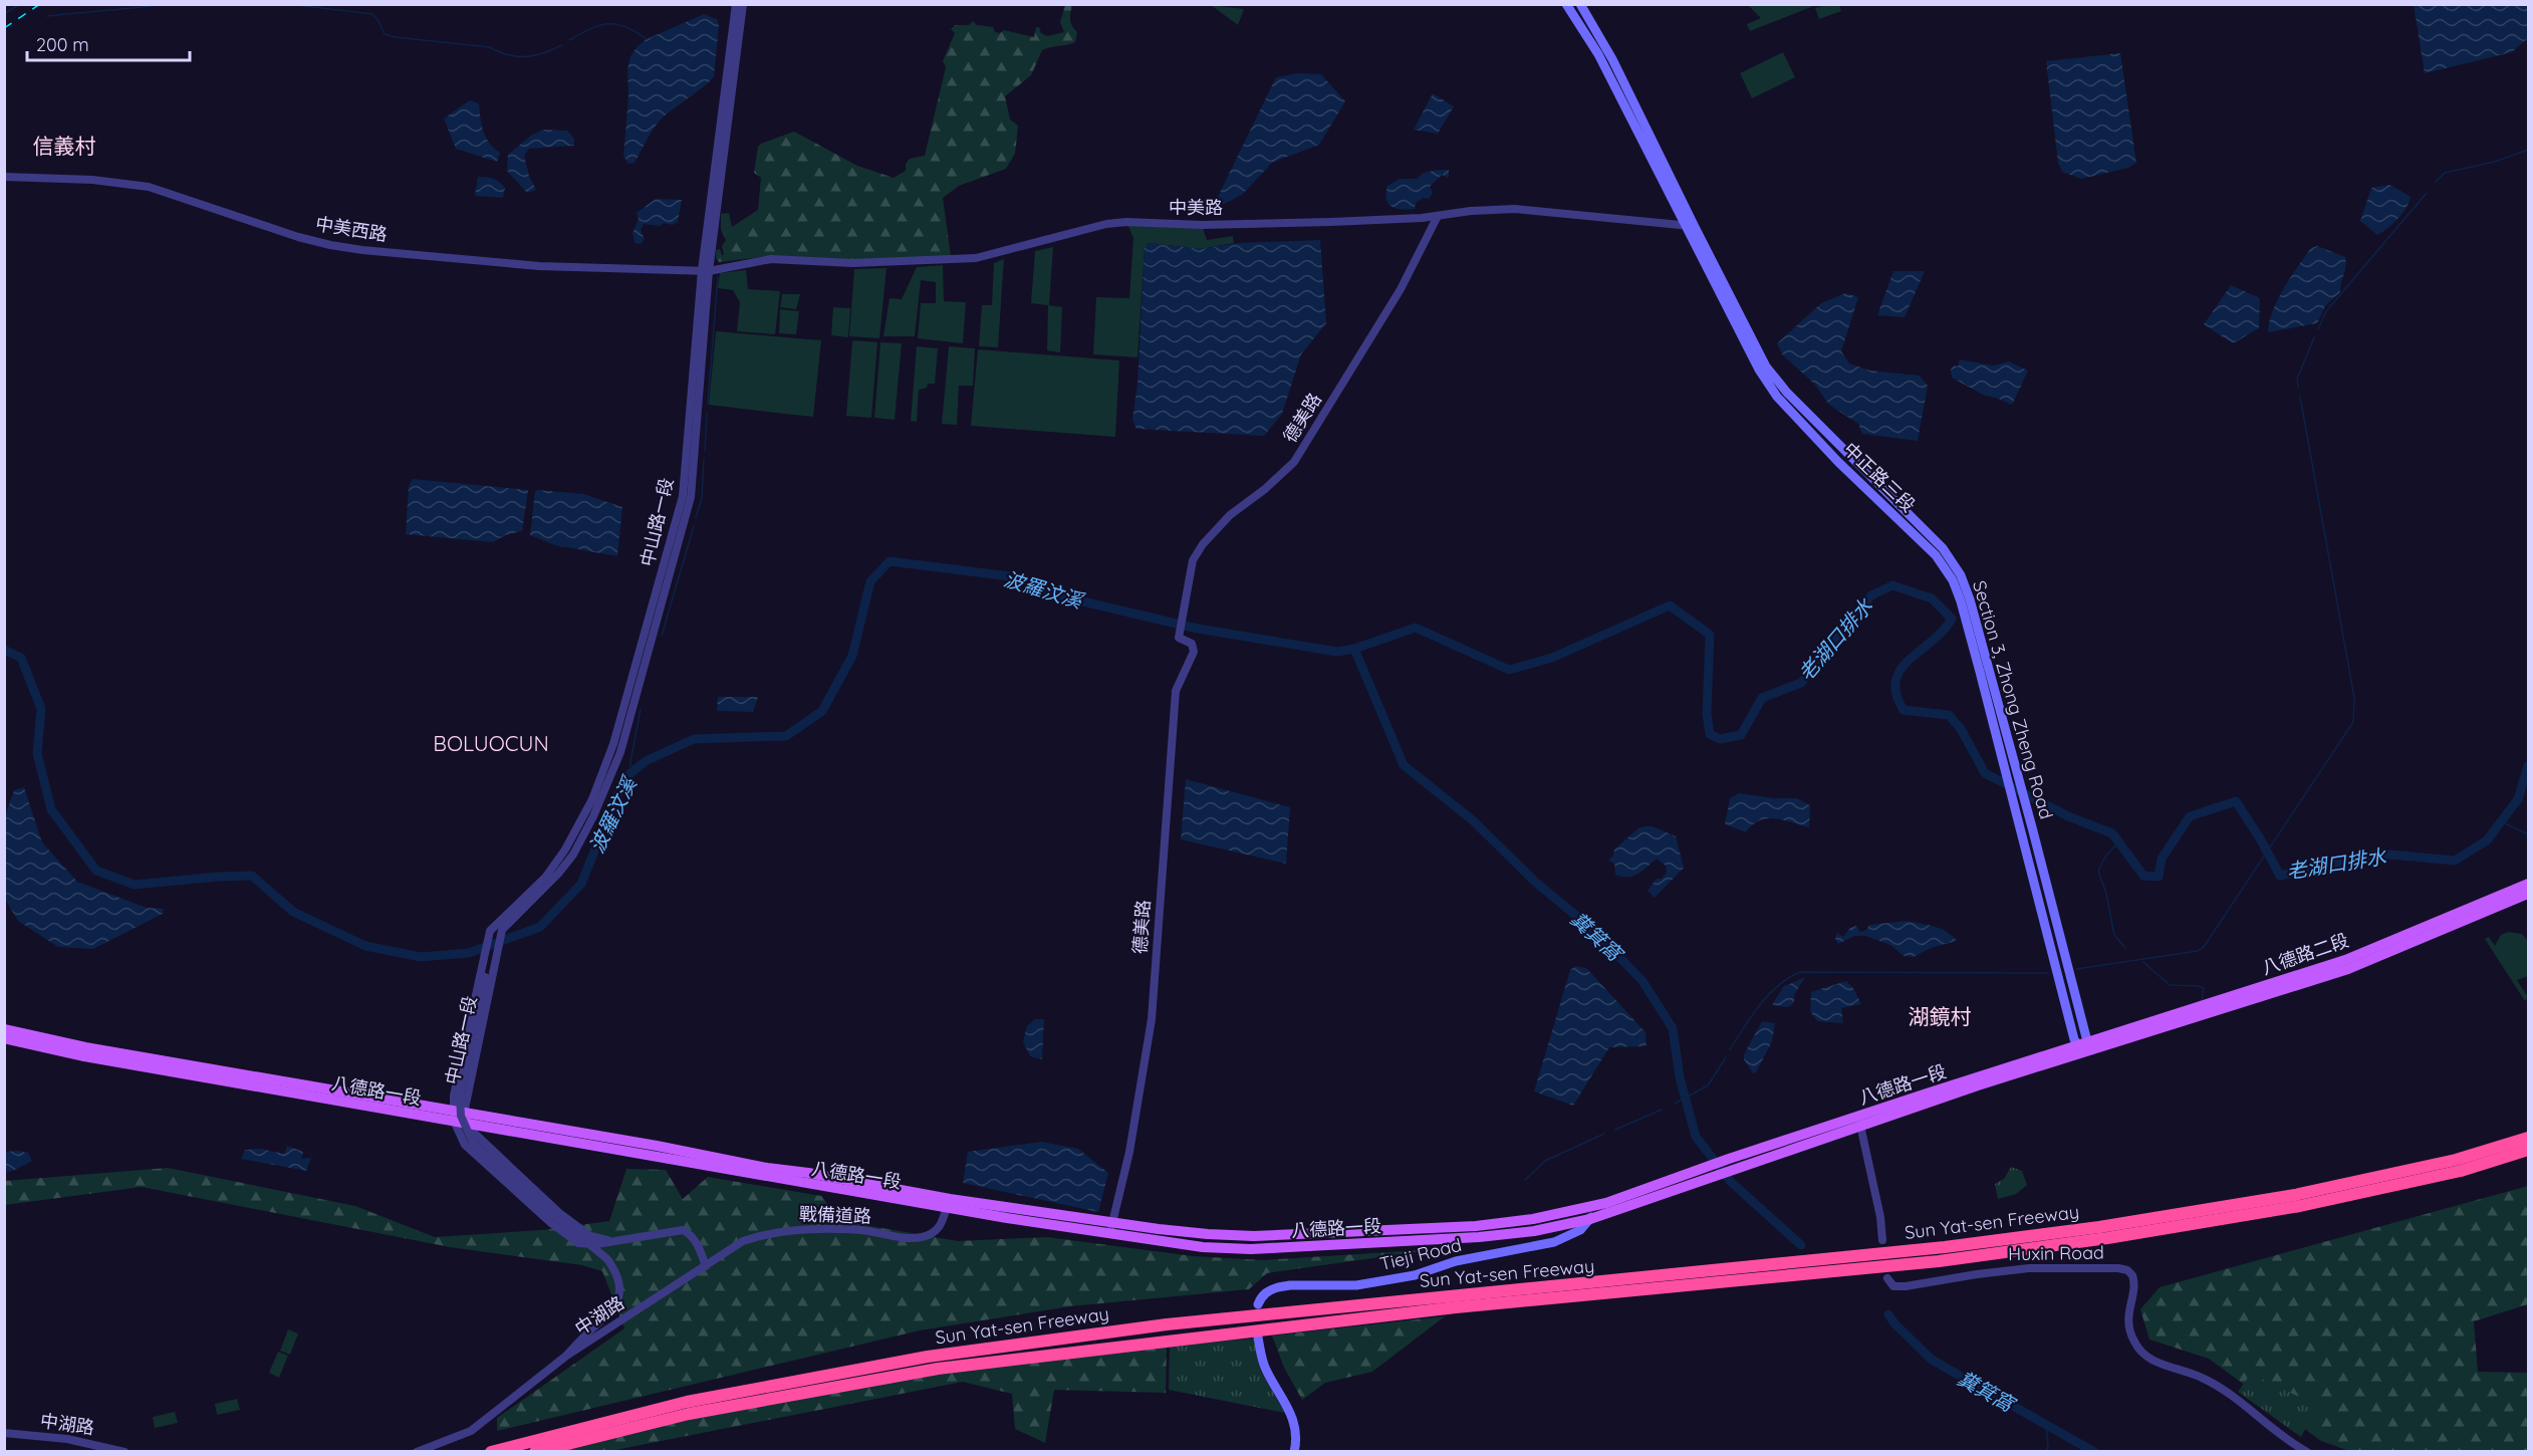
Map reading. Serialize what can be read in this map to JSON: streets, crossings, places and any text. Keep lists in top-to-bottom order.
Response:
{
  "streets": {
    "highway": ["Sun Yat-sen Freeway"],
    "main road": [
      "中正路三段",
      "Section 3, Zhong Zheng Road",
      "八德路二段",
      "八德路一段",
      "Tieji Road"
    ],
    "street": [
      "中美路",
      "中美西路",
      "德美路",
      "中山路一段",
      "戰備道路",
      "Huxin Road",
      "中湖路"
    ]
  },
  "crossings": [
    ["中美路", "中美西路"],
    ["中美路", "德美路"],
    ["中美路", "中正路三段"],
    ["中美路", "中山路一段"],
    ["中美路", "Section 3, Zhong Zheng Road"],
    ["中美西路", "中山路一段"],
    ["德美路", "八德路一段"],
    ["中正路三段", "Section 3, Zhong Zheng Road"],
    ["中正路三段", "八德路二段"],
    ["中正路三段", "八德路一段"],
    ["中山路一段", "八德路一段"],
    ["Section 3, Zhong Zheng Road", "八德路二段"],
    ["Section 3, Zhong Zheng Road", "八德路一段"],
    ["八德路二段", "八德路一段"],
    ["八德路一段", "戰備道路"],
    ["八德路一段", "Tieji Road"],
    ["戰備道路", "中湖路"]
  ],
  "districts": ["信義村", "BOLUOCUN", "湖鏡村"],
  "water": ["波羅汶溪", "老湖口排水", "糞箕窩"],
  "scale_bar": "200 m"
}
